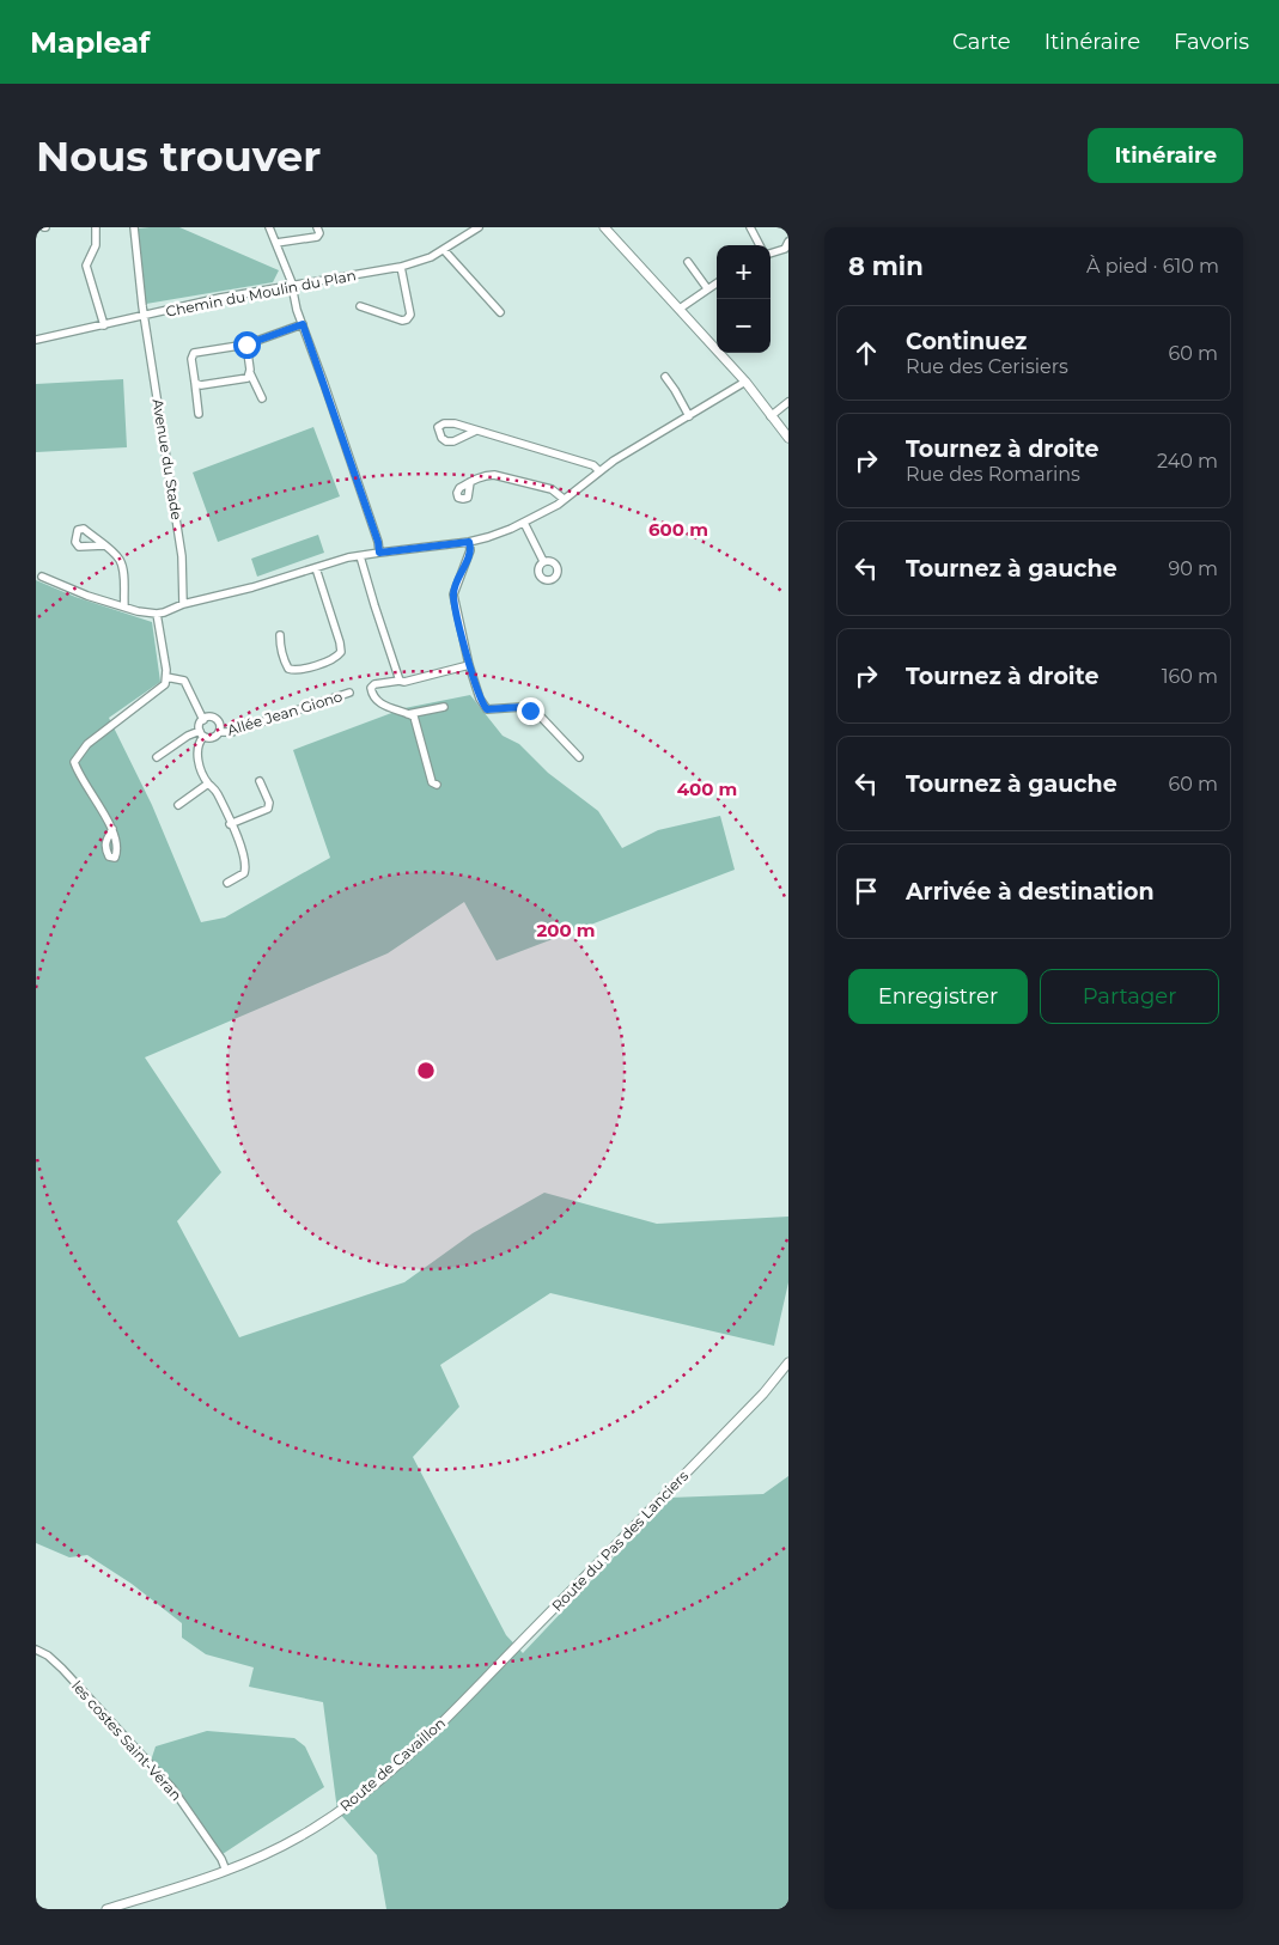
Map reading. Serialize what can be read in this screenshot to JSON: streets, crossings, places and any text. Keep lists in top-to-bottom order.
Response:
{
  "streets": {
    "main road": ["Route du Pas des Lanciers", "Route de Cavaillon"],
    "street": [
      "Chemin du Moulin du Plan",
      "Avenue du Stade",
      "Allée Jean Giono",
      "les costes Saint-Véran"
    ]
  },
  "crossings": [
    ["Chemin du Moulin du Plan", "Avenue du Stade"],
    ["Route du Pas des Lanciers", "Route de Cavaillon"],
    ["les costes Saint-Véran", "Route de Cavaillon"]
  ],
  "page": {
    "header": "Mapleaf",
    "nav": ["Carte", "Itinéraire", "Favoris"],
    "buttons": [
      "Itinéraire",
      ["Enregistrer", "Partager"]
    ],
    "title": "Nous trouver",
    "heading": ["8 min", "À pied · 610 m"],
    "map_buttons": ["+", "−"],
    "list": [
      ["Continuez", "Rue des Cerisiers", "60 m"],
      ["Tournez à droite", "Rue des Romarins", "240 m"],
      ["Tournez à gauche", "90 m"],
      ["Tournez à droite", "160 m"],
      ["Tournez à gauche", "60 m"],
      "Arrivée à destination"
    ]
  },
  "rings": ["600 m", "400 m", "200 m"]
}
